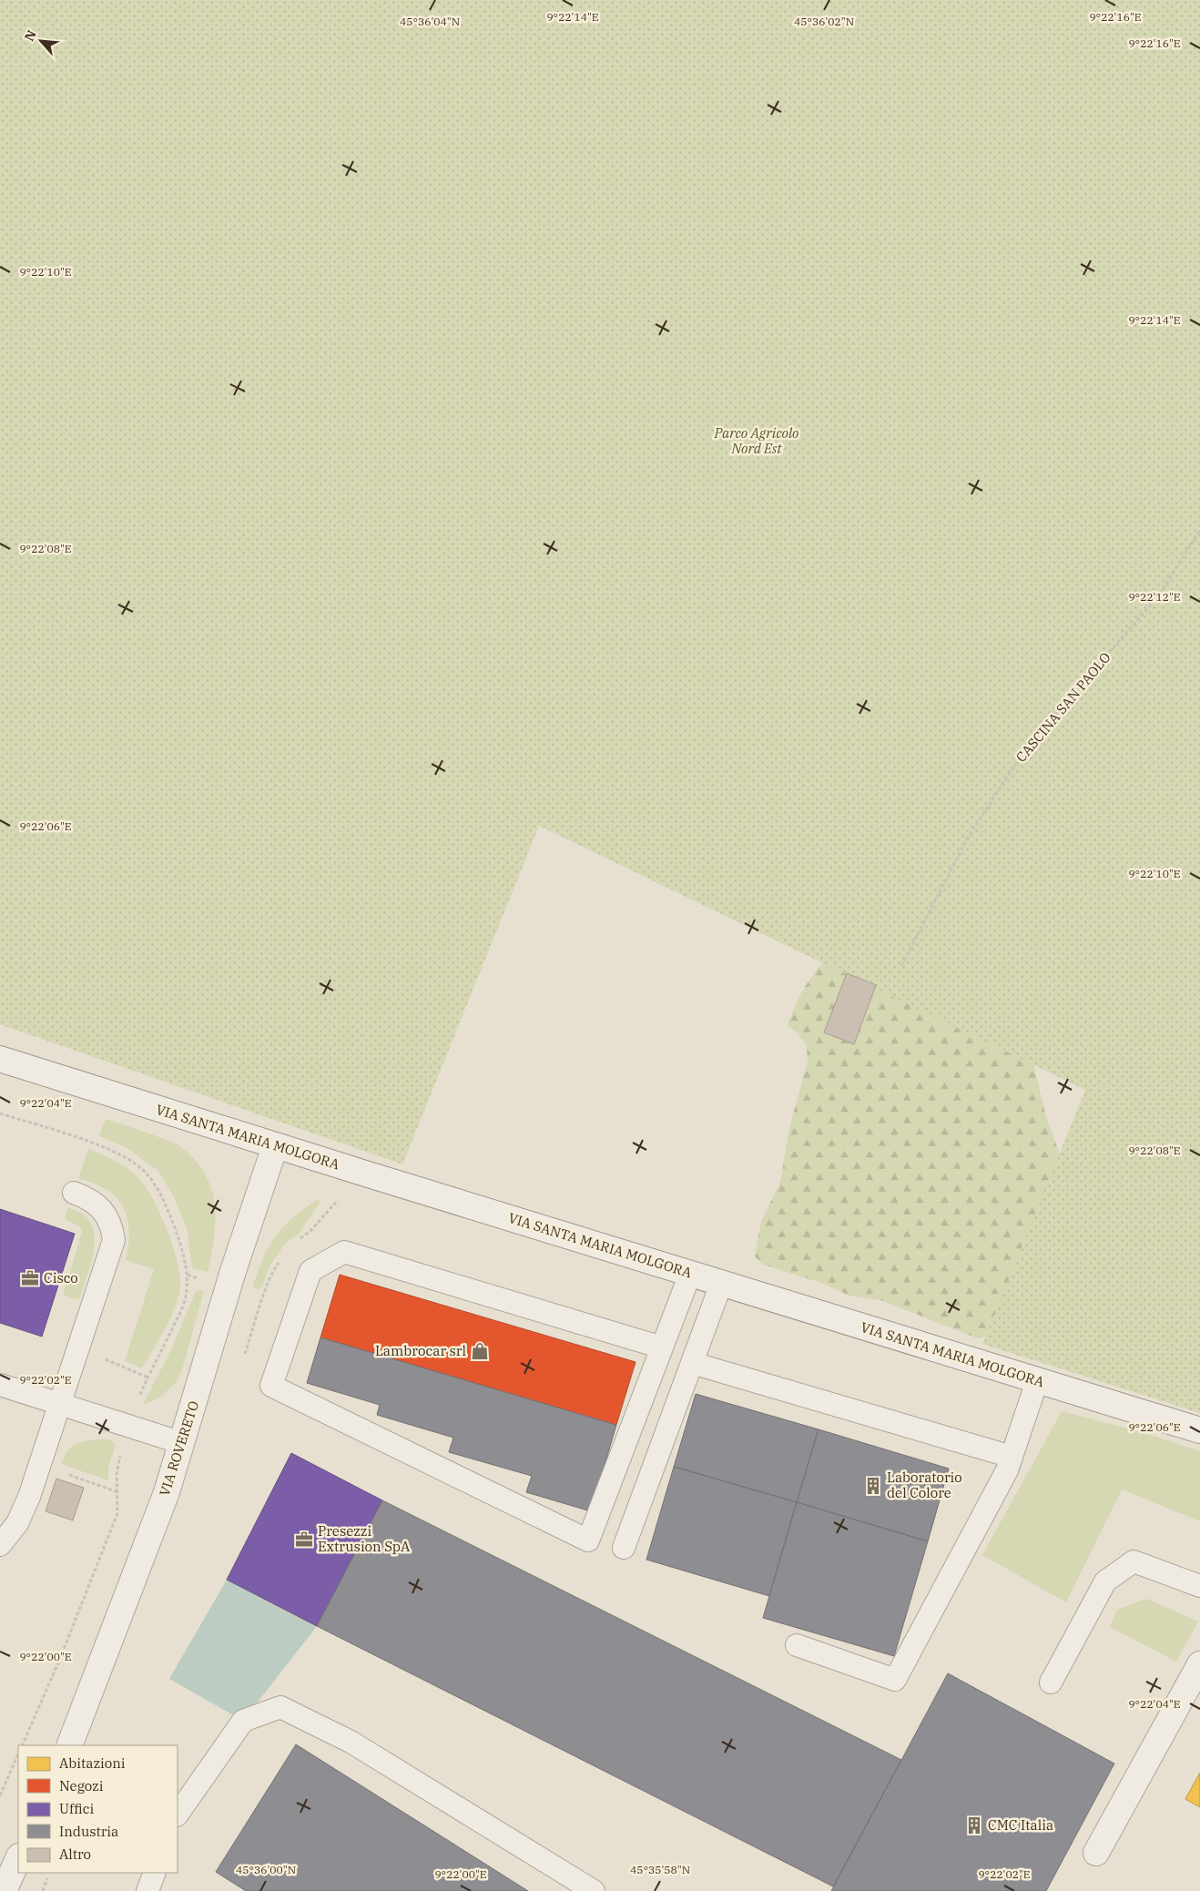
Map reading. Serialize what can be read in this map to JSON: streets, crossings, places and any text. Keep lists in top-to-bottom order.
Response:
{
  "streets": {
    "street": ["VIA SANTA MARIA MOLGORA", "VIA ROVERETO"],
    "path": ["CASCINA SAN PAOLO"]
  },
  "crossings": [
    ["VIA SANTA MARIA MOLGORA", "VIA ROVERETO"]
  ],
  "parks": ["Parco Agricolo Nord Est"],
  "places": {
    "office": ["Cisco", "Presezzi Extrusion SpA"],
    "shop": ["Lambrocar srl"],
    "building": ["Laboratorio del Colore", "CMC Italia"]
  },
  "legend": [
    "Abitazioni",
    "Negozi",
    "Uffici",
    "Industria",
    "Altro"
  ],
  "north": "top left",
  "coordinates": [
    "9°22'14\"E",
    "9°22'16\"E",
    "45°36'04\"N",
    "45°36'02\"N",
    "9°22'10\"E",
    "9°22'08\"E",
    "9°22'12\"E",
    "9°22'06\"E",
    "9°22'04\"E",
    "9°22'02\"E",
    "9°22'00\"E",
    "45°36'00\"N",
    "45°35'58\"N"
  ]
}
